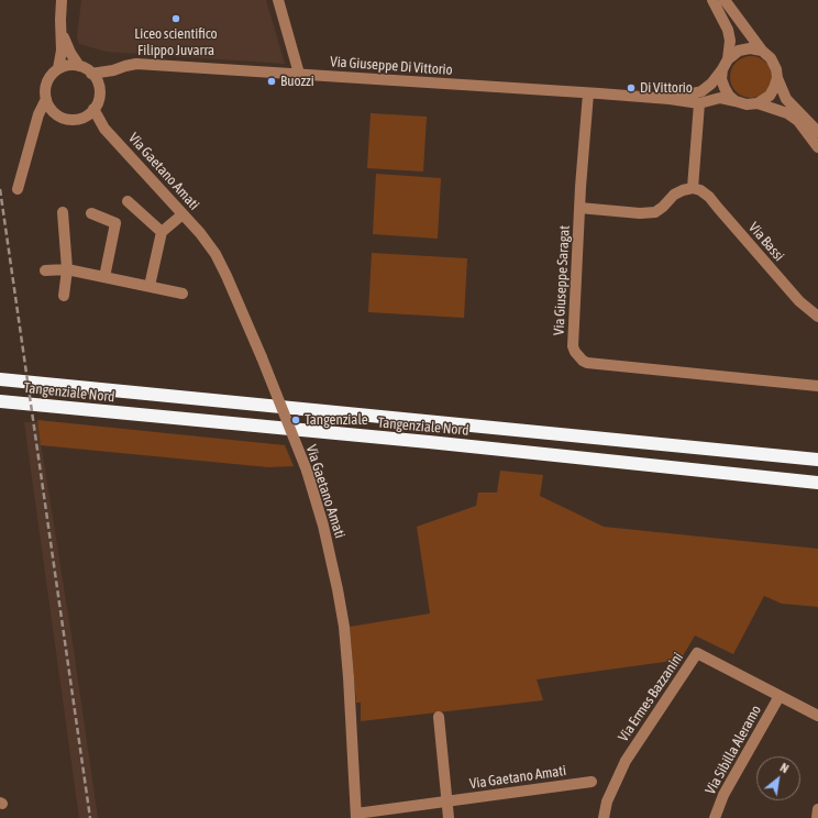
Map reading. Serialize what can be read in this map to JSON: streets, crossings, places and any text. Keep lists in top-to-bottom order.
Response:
{
  "streets": {
    "highway": ["Tangenziale Nord"],
    "street": [
      "Via Giuseppe Di Vittorio",
      "Via Gaetano Amati",
      "Via Bassi",
      "Via Giuseppe Saragat",
      "Via Ermes Bazzanini",
      "Via Sibilla Aleramo"
    ]
  },
  "crossings": [
    ["Via Giuseppe Di Vittorio", "Via Gaetano Amati"],
    ["Via Giuseppe Di Vittorio", "Via Giuseppe Saragat"],
    ["Via Ermes Bazzanini", "Via Sibilla Aleramo"]
  ],
  "places": [
    "Liceo scientifico Filippo Juvarra",
    "Buozzi",
    "Di Vittorio",
    "Tangenziale"
  ],
  "north": "top right"
}
